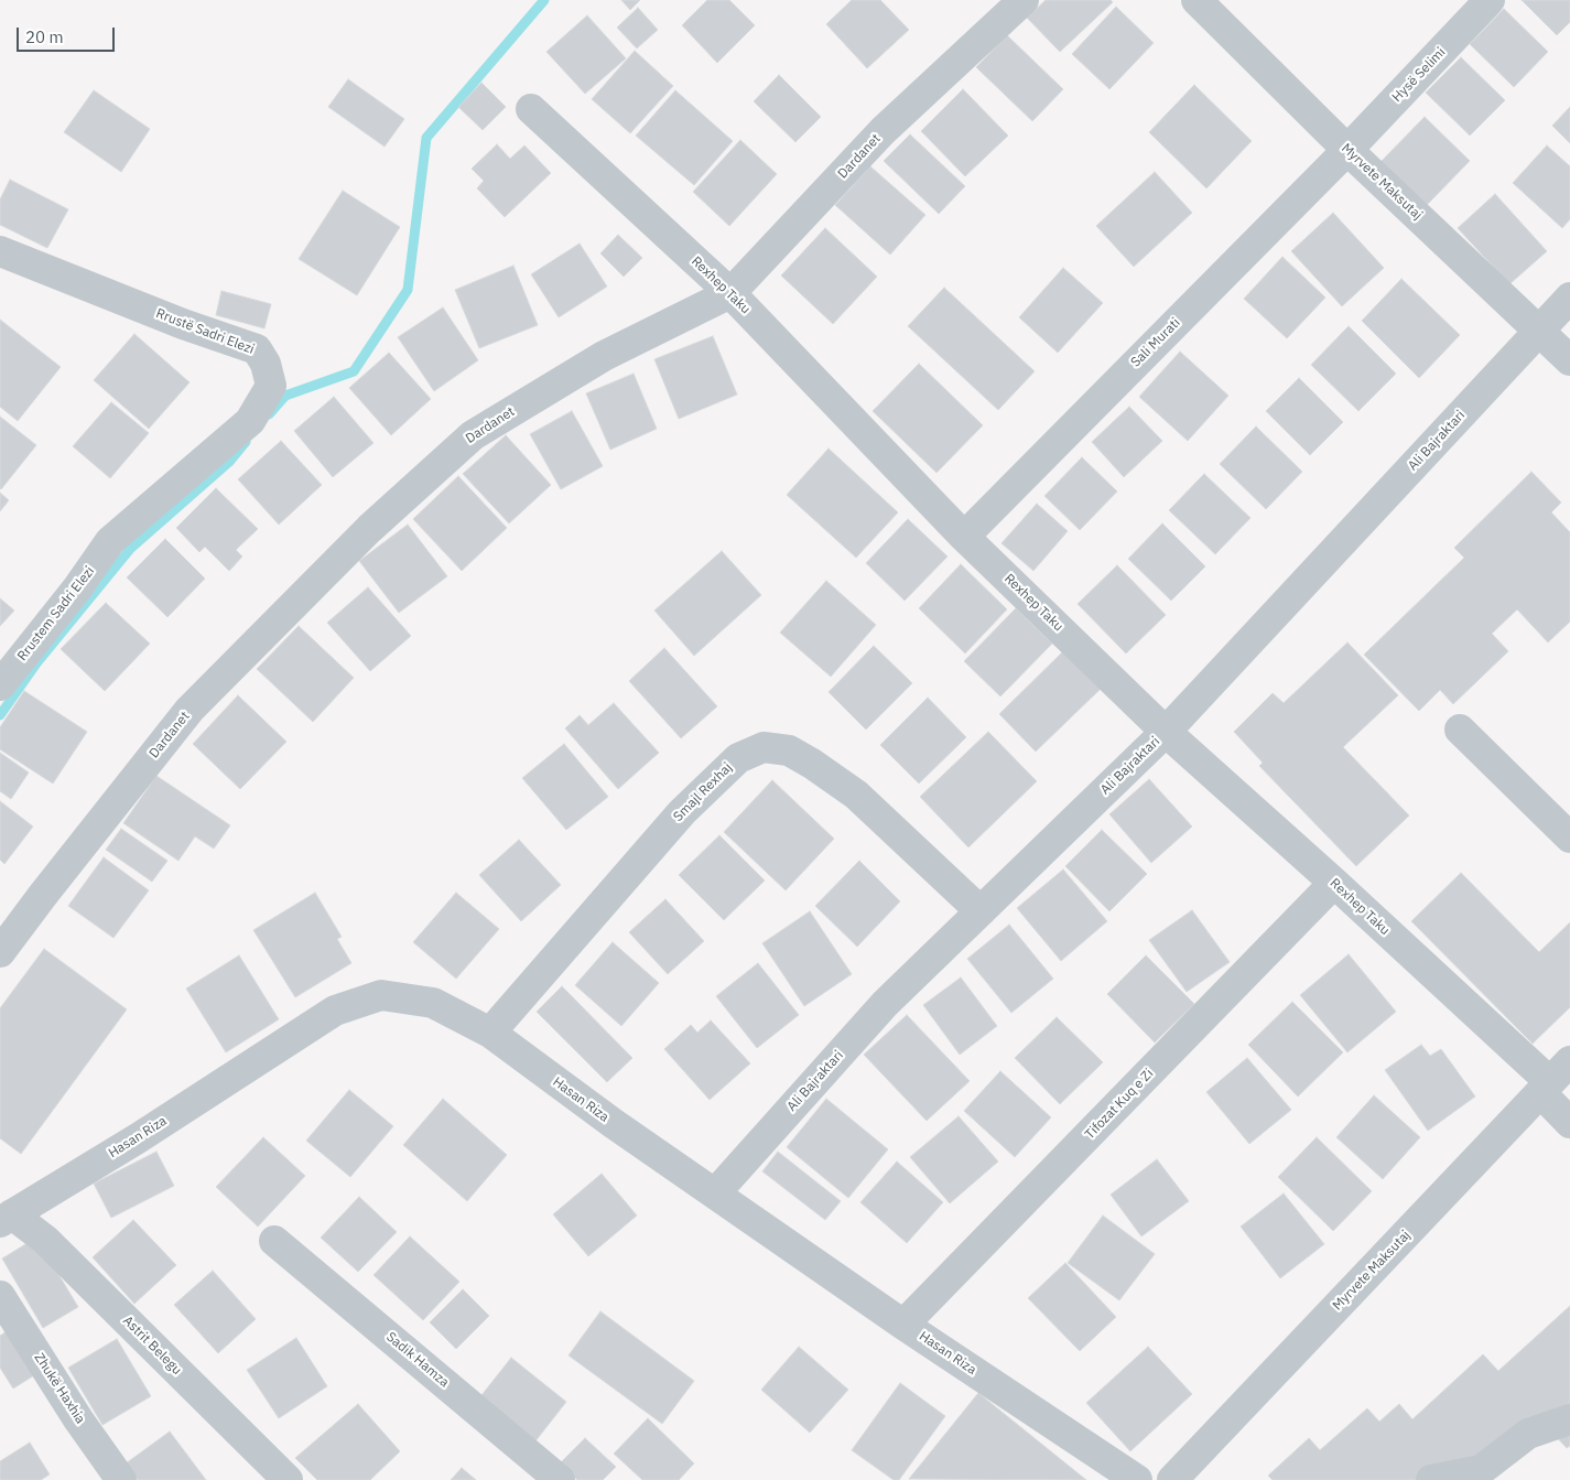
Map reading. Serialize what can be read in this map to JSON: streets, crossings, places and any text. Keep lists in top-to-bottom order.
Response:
{
  "streets": {
    "street": [
      "Hysë Selimi",
      "Dardanet",
      "Myrvete Maksutaj",
      "Rexhep Taku",
      "Rrustë Sadri Elezi",
      "Sali Murati",
      "Ali Bajraktari",
      "Rrustem Sadri Elezi",
      "Smajl Rexhaj",
      "Hasan Riza",
      "Tifozat Kuq e Zi",
      "Astrit Belegu",
      "Sadik Hamza",
      "Zhukë Haxhia"
    ]
  },
  "crossings": [
    ["Hysë Selimi", "Myrvete Maksutaj"],
    ["Hysë Selimi", "Sali Murati"],
    ["Dardanet", "Rexhep Taku"],
    ["Myrvete Maksutaj", "Rexhep Taku"],
    ["Myrvete Maksutaj", "Sali Murati"],
    ["Myrvete Maksutaj", "Ali Bajraktari"],
    ["Rexhep Taku", "Sali Murati"],
    ["Rexhep Taku", "Ali Bajraktari"],
    ["Rexhep Taku", "Tifozat Kuq e Zi"],
    ["Rrustë Sadri Elezi", "Rrustem Sadri Elezi"],
    ["Ali Bajraktari", "Smajl Rexhaj"],
    ["Ali Bajraktari", "Hasan Riza"],
    ["Smajl Rexhaj", "Hasan Riza"],
    ["Hasan Riza", "Tifozat Kuq e Zi"],
    ["Hasan Riza", "Astrit Belegu"]
  ],
  "scale_bar": "20 m"
}
